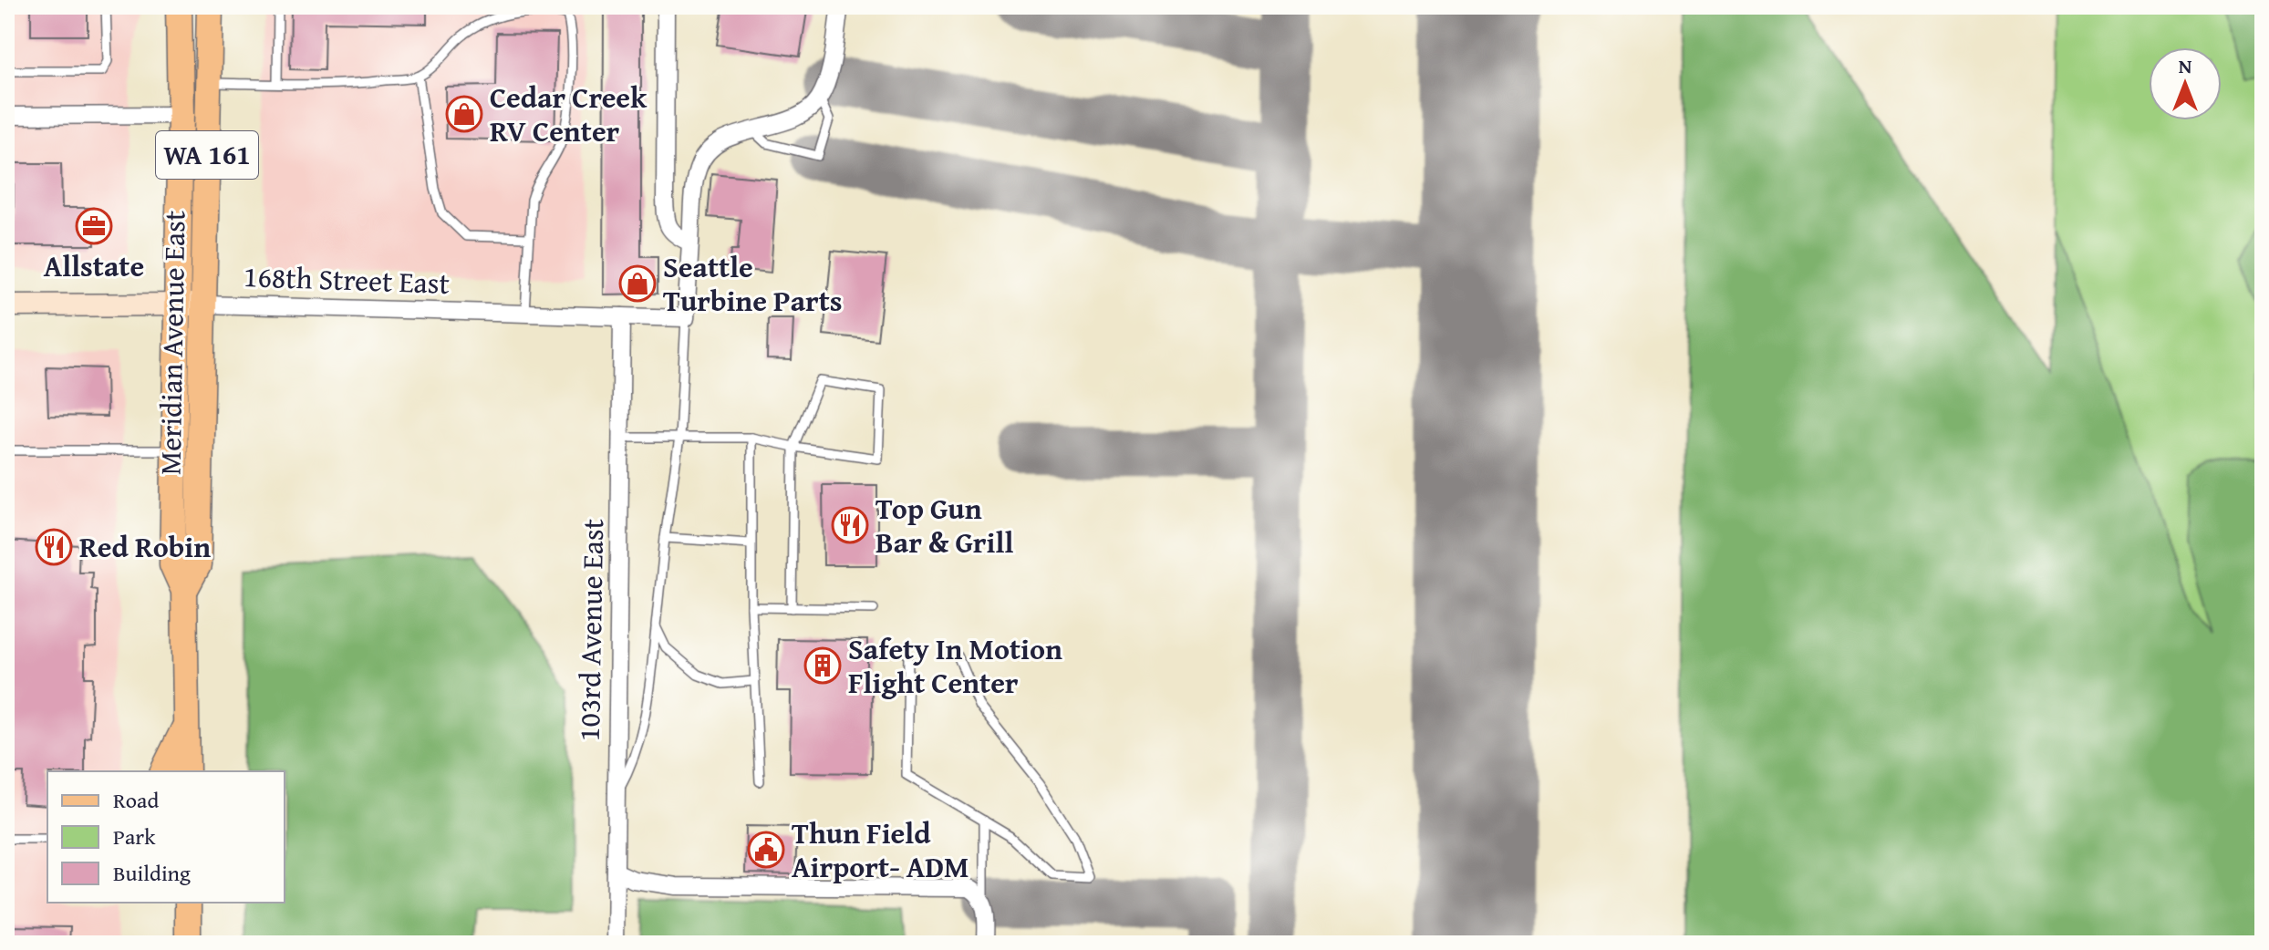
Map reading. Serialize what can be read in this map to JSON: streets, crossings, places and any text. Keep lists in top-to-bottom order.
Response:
{
  "streets": {
    "main road": ["WA 161", "Meridian Avenue East"],
    "street": ["168th Street East", "103rd Avenue East"]
  },
  "crossings": [
    ["WA 161", "Meridian Avenue East"],
    ["168th Street East", "Meridian Avenue East"],
    ["168th Street East", "103rd Avenue East"]
  ],
  "places": {
    "shop": ["Cedar Creek RV Center", "Seattle Turbine Parts"],
    "office": ["Allstate"],
    "restaurant": ["Top Gun Bar & Grill", "Red Robin"],
    "building": ["Safety In Motion Flight Center"],
    "public building": ["Thun Field Airport- ADM"]
  },
  "legend": ["Road", "Park", "Building"],
  "north": "top"
}
